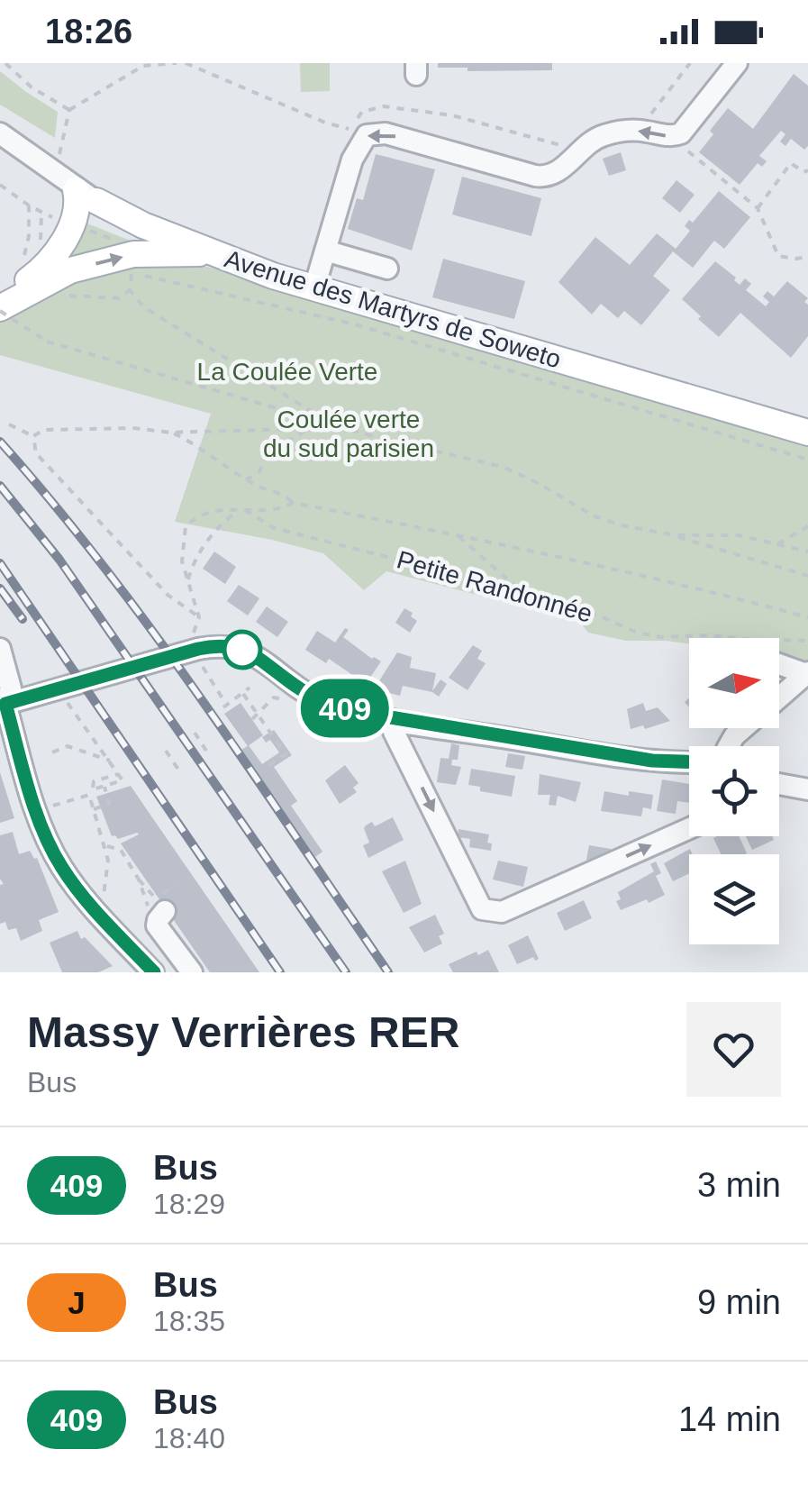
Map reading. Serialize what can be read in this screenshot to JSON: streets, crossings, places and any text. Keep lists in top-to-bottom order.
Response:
{
  "streets": {
    "main road": ["Avenue des Martyrs de Soweto"],
    "path": ["Petite Randonnée"]
  },
  "parks": ["La Coulée Verte", "Coulée verte du sud parisien"],
  "lines": ["bus line 409"],
  "north": "right",
  "page": {
    "status": "18:26",
    "on_map": "409",
    "heading": ["Massy Verrières RER", "Bus"],
    "list": [
      {
        "mark": "409",
        "name": "Bus",
        "note": "18:29",
        "value": "3 min"
      },
      {
        "mark": "J",
        "name": "Bus",
        "note": "18:35",
        "value": "9 min"
      },
      {
        "mark": "409",
        "name": "Bus",
        "note": "18:40",
        "value": "14 min"
      }
    ]
  }
}
